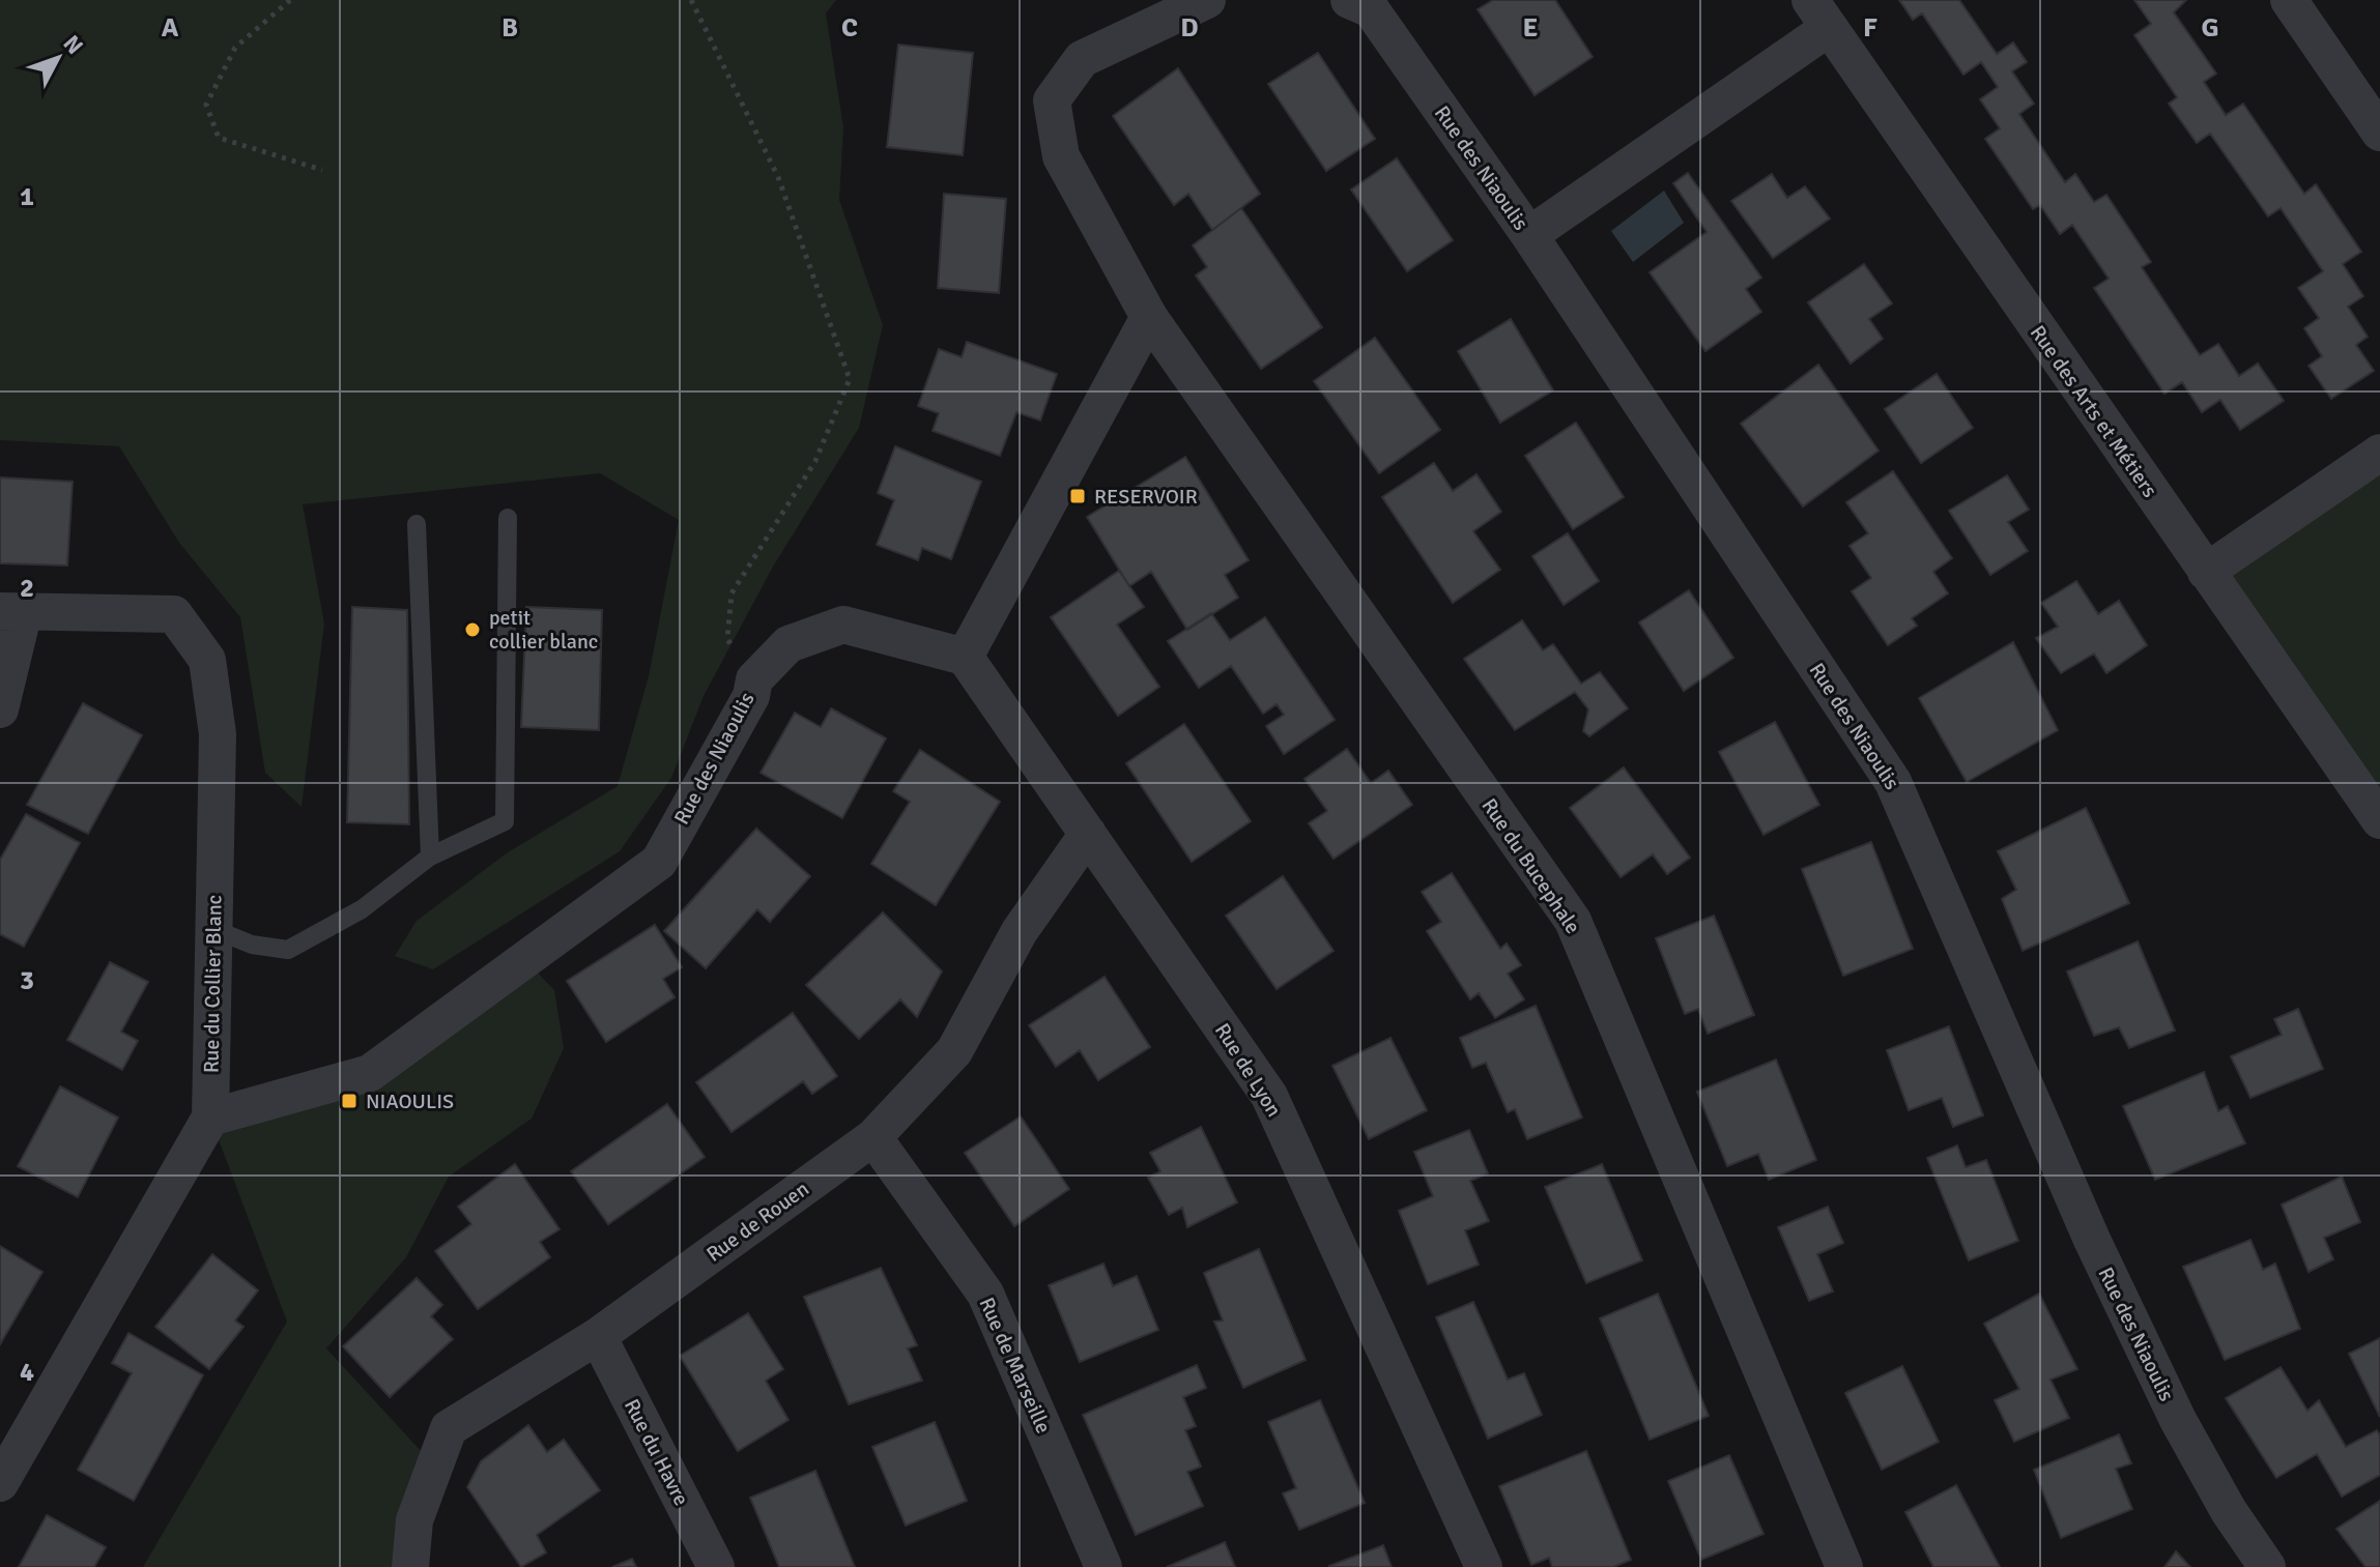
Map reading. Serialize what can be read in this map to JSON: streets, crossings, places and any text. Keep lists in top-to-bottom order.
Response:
{
  "streets": {
    "street": [
      "Rue des Niaoulis",
      "Rue des Arts et Métiers",
      "Rue du Bucephale",
      "Rue du Collier Blanc",
      "Rue de Lyon",
      "Rue de Rouen",
      "Rue de Marseille",
      "Rue du Havre"
    ]
  },
  "crossings": [
    ["Rue des Niaoulis", "Rue du Collier Blanc"],
    ["Rue des Niaoulis", "Rue de Lyon"],
    ["Rue de Lyon", "Rue de Rouen"],
    ["Rue de Rouen", "Rue de Marseille"],
    ["Rue de Rouen", "Rue du Havre"]
  ],
  "places": {
    "transit": ["RESERVOIR", "NIAOULIS"],
    "other": ["petit collier blanc"]
  },
  "north": "top right",
  "grid": {
    "columns": [
      "A",
      "B",
      "C",
      "D",
      "E",
      "F",
      "G"
    ],
    "rows": [
      "1",
      "2",
      "3",
      "4"
    ]
  }
}
